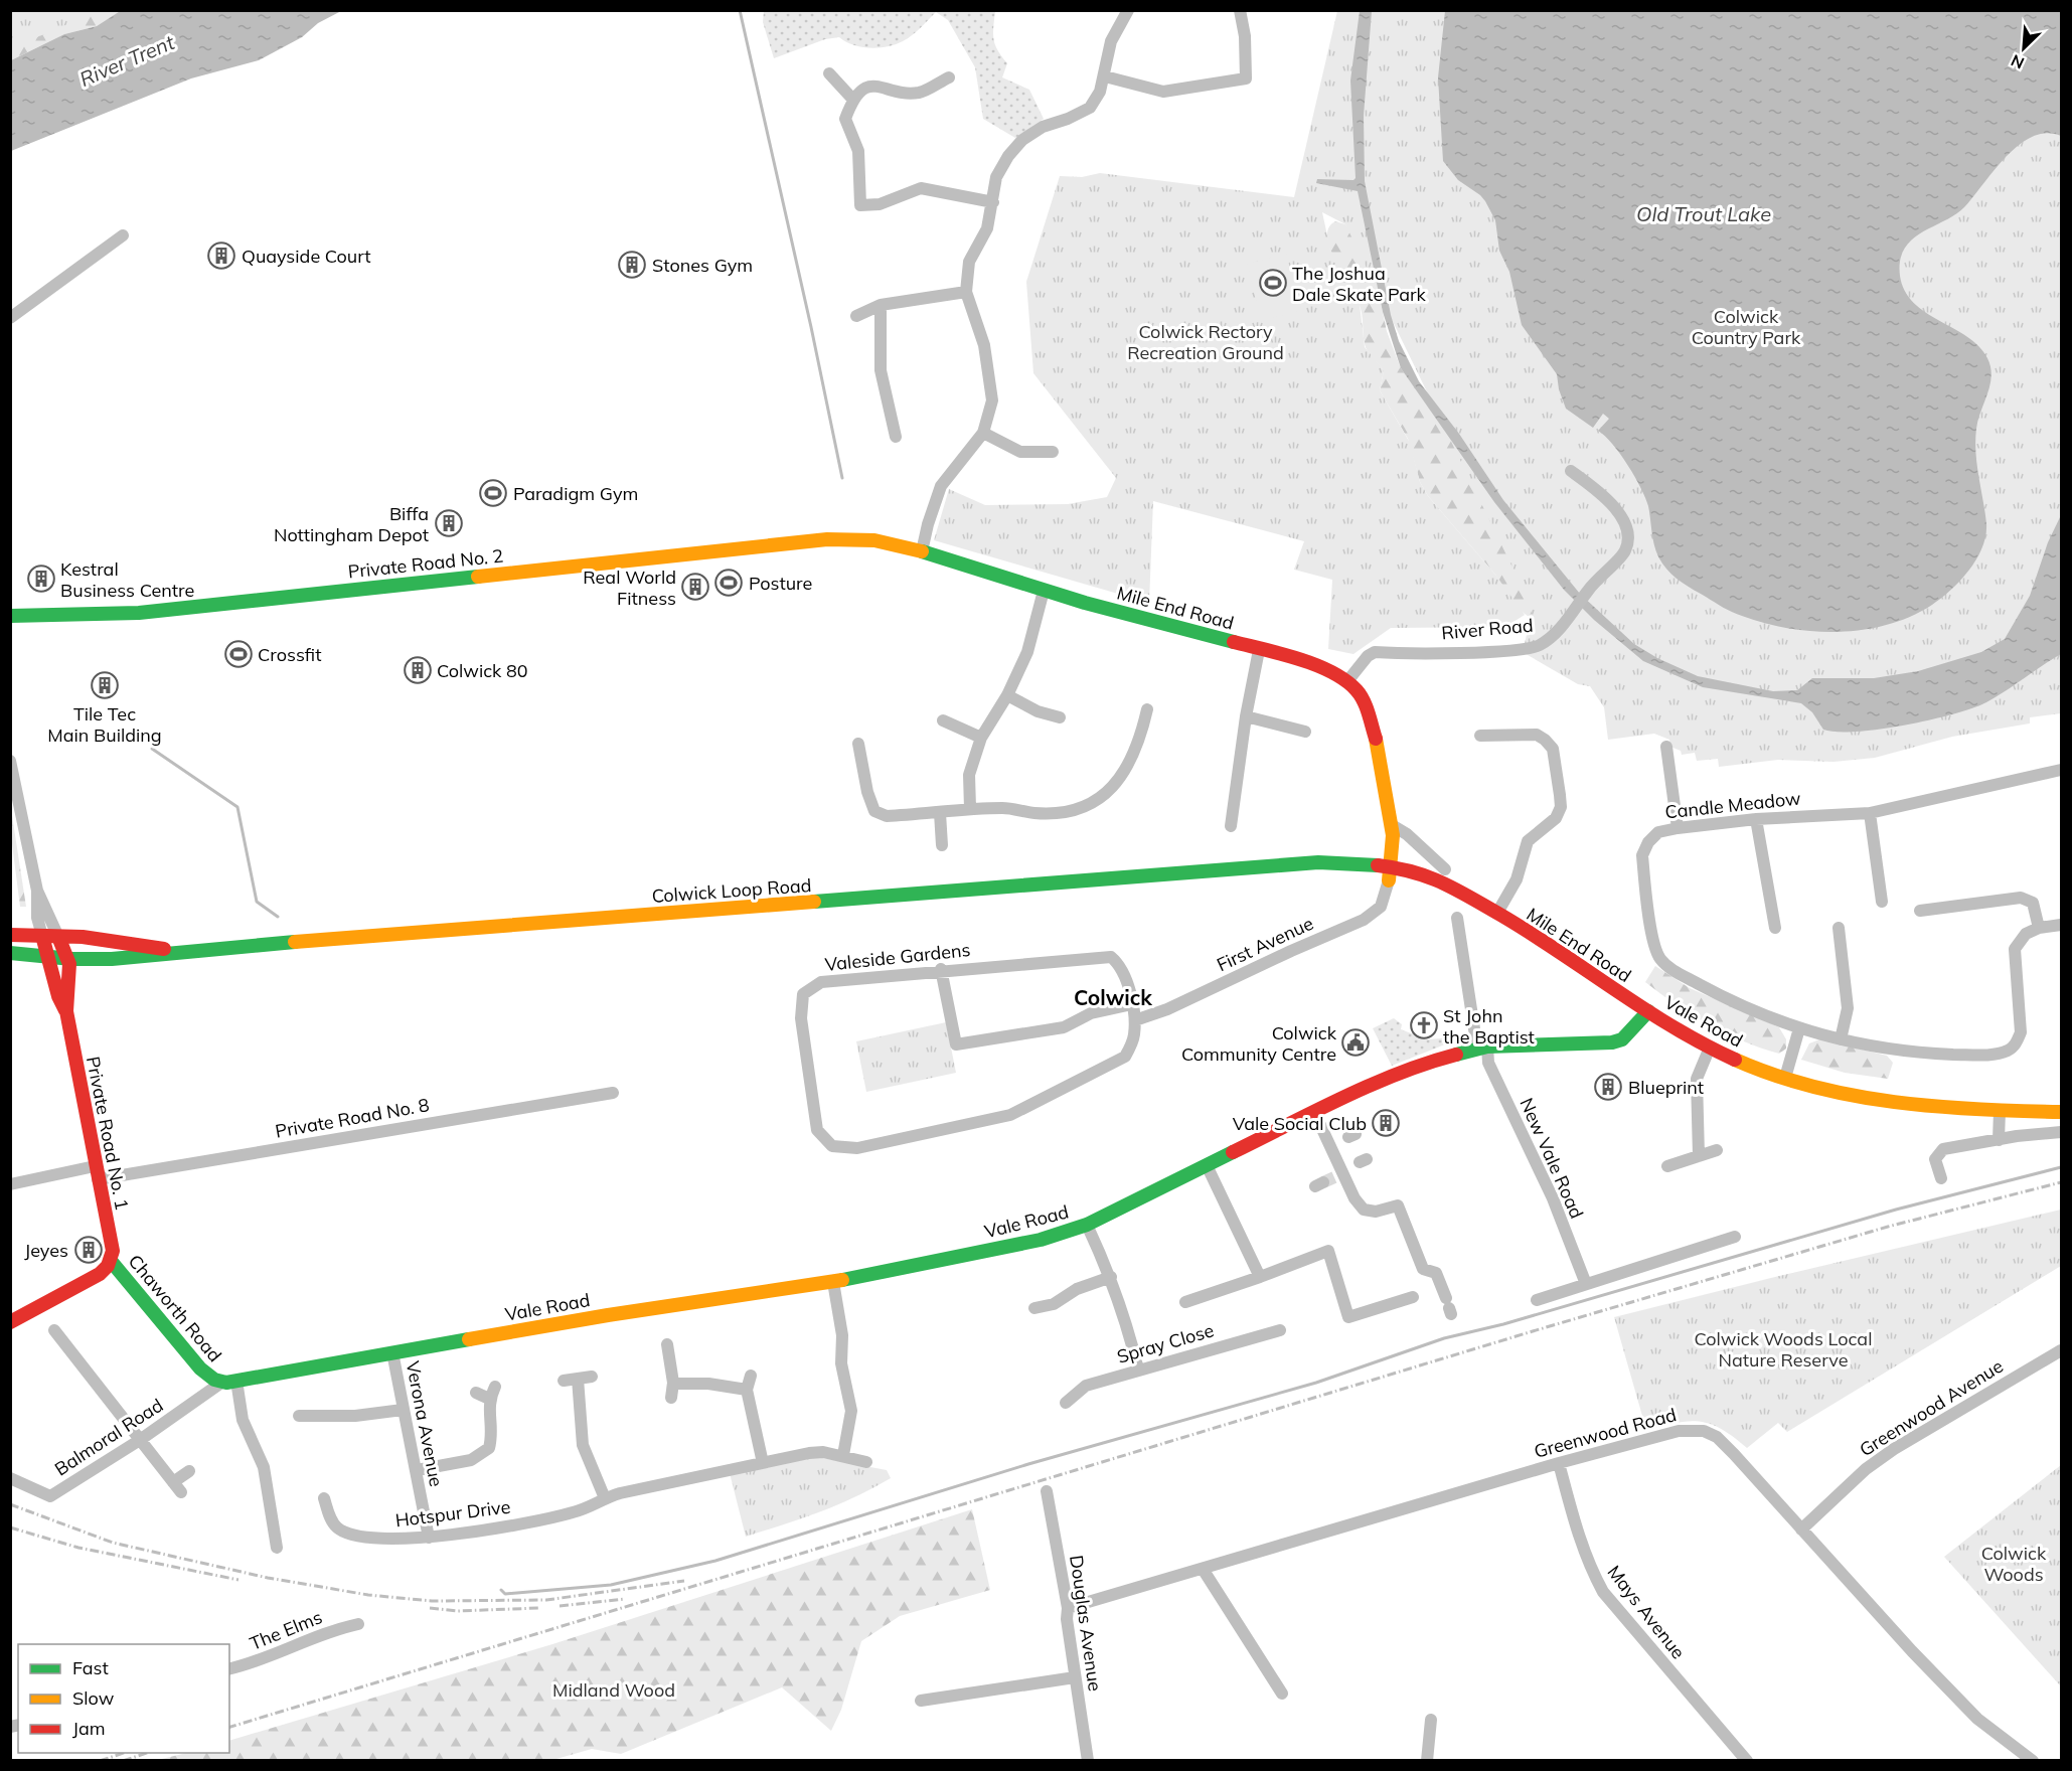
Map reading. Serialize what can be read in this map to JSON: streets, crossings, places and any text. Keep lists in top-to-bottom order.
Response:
{
  "streets": {
    "street": [
      "Private Road No. 2",
      "Mile End Road",
      "River Road",
      "Candle Meadow",
      "Colwick Loop Road",
      "First Avenue",
      "Valeside Gardens",
      "Vale Road",
      "Private Road No. 8",
      "Private Road No. 1",
      "New Vale Road",
      "Chaworth Road",
      "Spray Close",
      "Greenwood Avenue",
      "Verona Avenue",
      "Greenwood Road",
      "Balmoral Road",
      "Hotspur Drive",
      "Mays Avenue",
      "Douglas Avenue",
      "The Elms"
    ]
  },
  "crossings": [
    ["Private Road No. 2", "Mile End Road"],
    ["Mile End Road", "River Road"],
    ["Mile End Road", "Colwick Loop Road"],
    ["Mile End Road", "First Avenue"],
    ["Mile End Road", "Vale Road"],
    ["Colwick Loop Road", "First Avenue"],
    ["Colwick Loop Road", "Private Road No. 1"],
    ["First Avenue", "Valeside Gardens"],
    ["Vale Road", "New Vale Road"],
    ["Vale Road", "Chaworth Road"],
    ["Vale Road", "Verona Avenue"],
    ["Vale Road", "Balmoral Road"],
    ["Private Road No. 8", "Private Road No. 1"],
    ["Private Road No. 1", "Chaworth Road"],
    ["Chaworth Road", "Balmoral Road"],
    ["Greenwood Avenue", "Greenwood Road"],
    ["Verona Avenue", "Hotspur Drive"],
    ["Greenwood Road", "Mays Avenue"],
    ["Greenwood Road", "Douglas Avenue"]
  ],
  "districts": ["Colwick"],
  "water": ["River Trent", "Old Trout Lake"],
  "parks": [
    "Colwick Country Park",
    "Colwick Rectory Recreation Ground",
    "Colwick Woods Local Nature Reserve",
    "Colwick Woods",
    "Midland Wood"
  ],
  "places": {
    "building": [
      "Quayside Court",
      "Stones Gym",
      "Biffa Nottingham Depot",
      "Kestral Business Centre",
      "Real World Fitness",
      "Colwick 80",
      "Tile Tec Main Building",
      "Blueprint",
      "Vale Social Club",
      "Jeyes"
    ],
    "sports": [
      "The Joshua Dale Skate Park",
      "Paradigm Gym",
      "Posture",
      "Crossfit"
    ],
    "church": ["St John the Baptist"],
    "public building": ["Colwick Community Centre"]
  },
  "legend": ["Fast", "Slow", "Jam"],
  "north": "bottom left"
}
